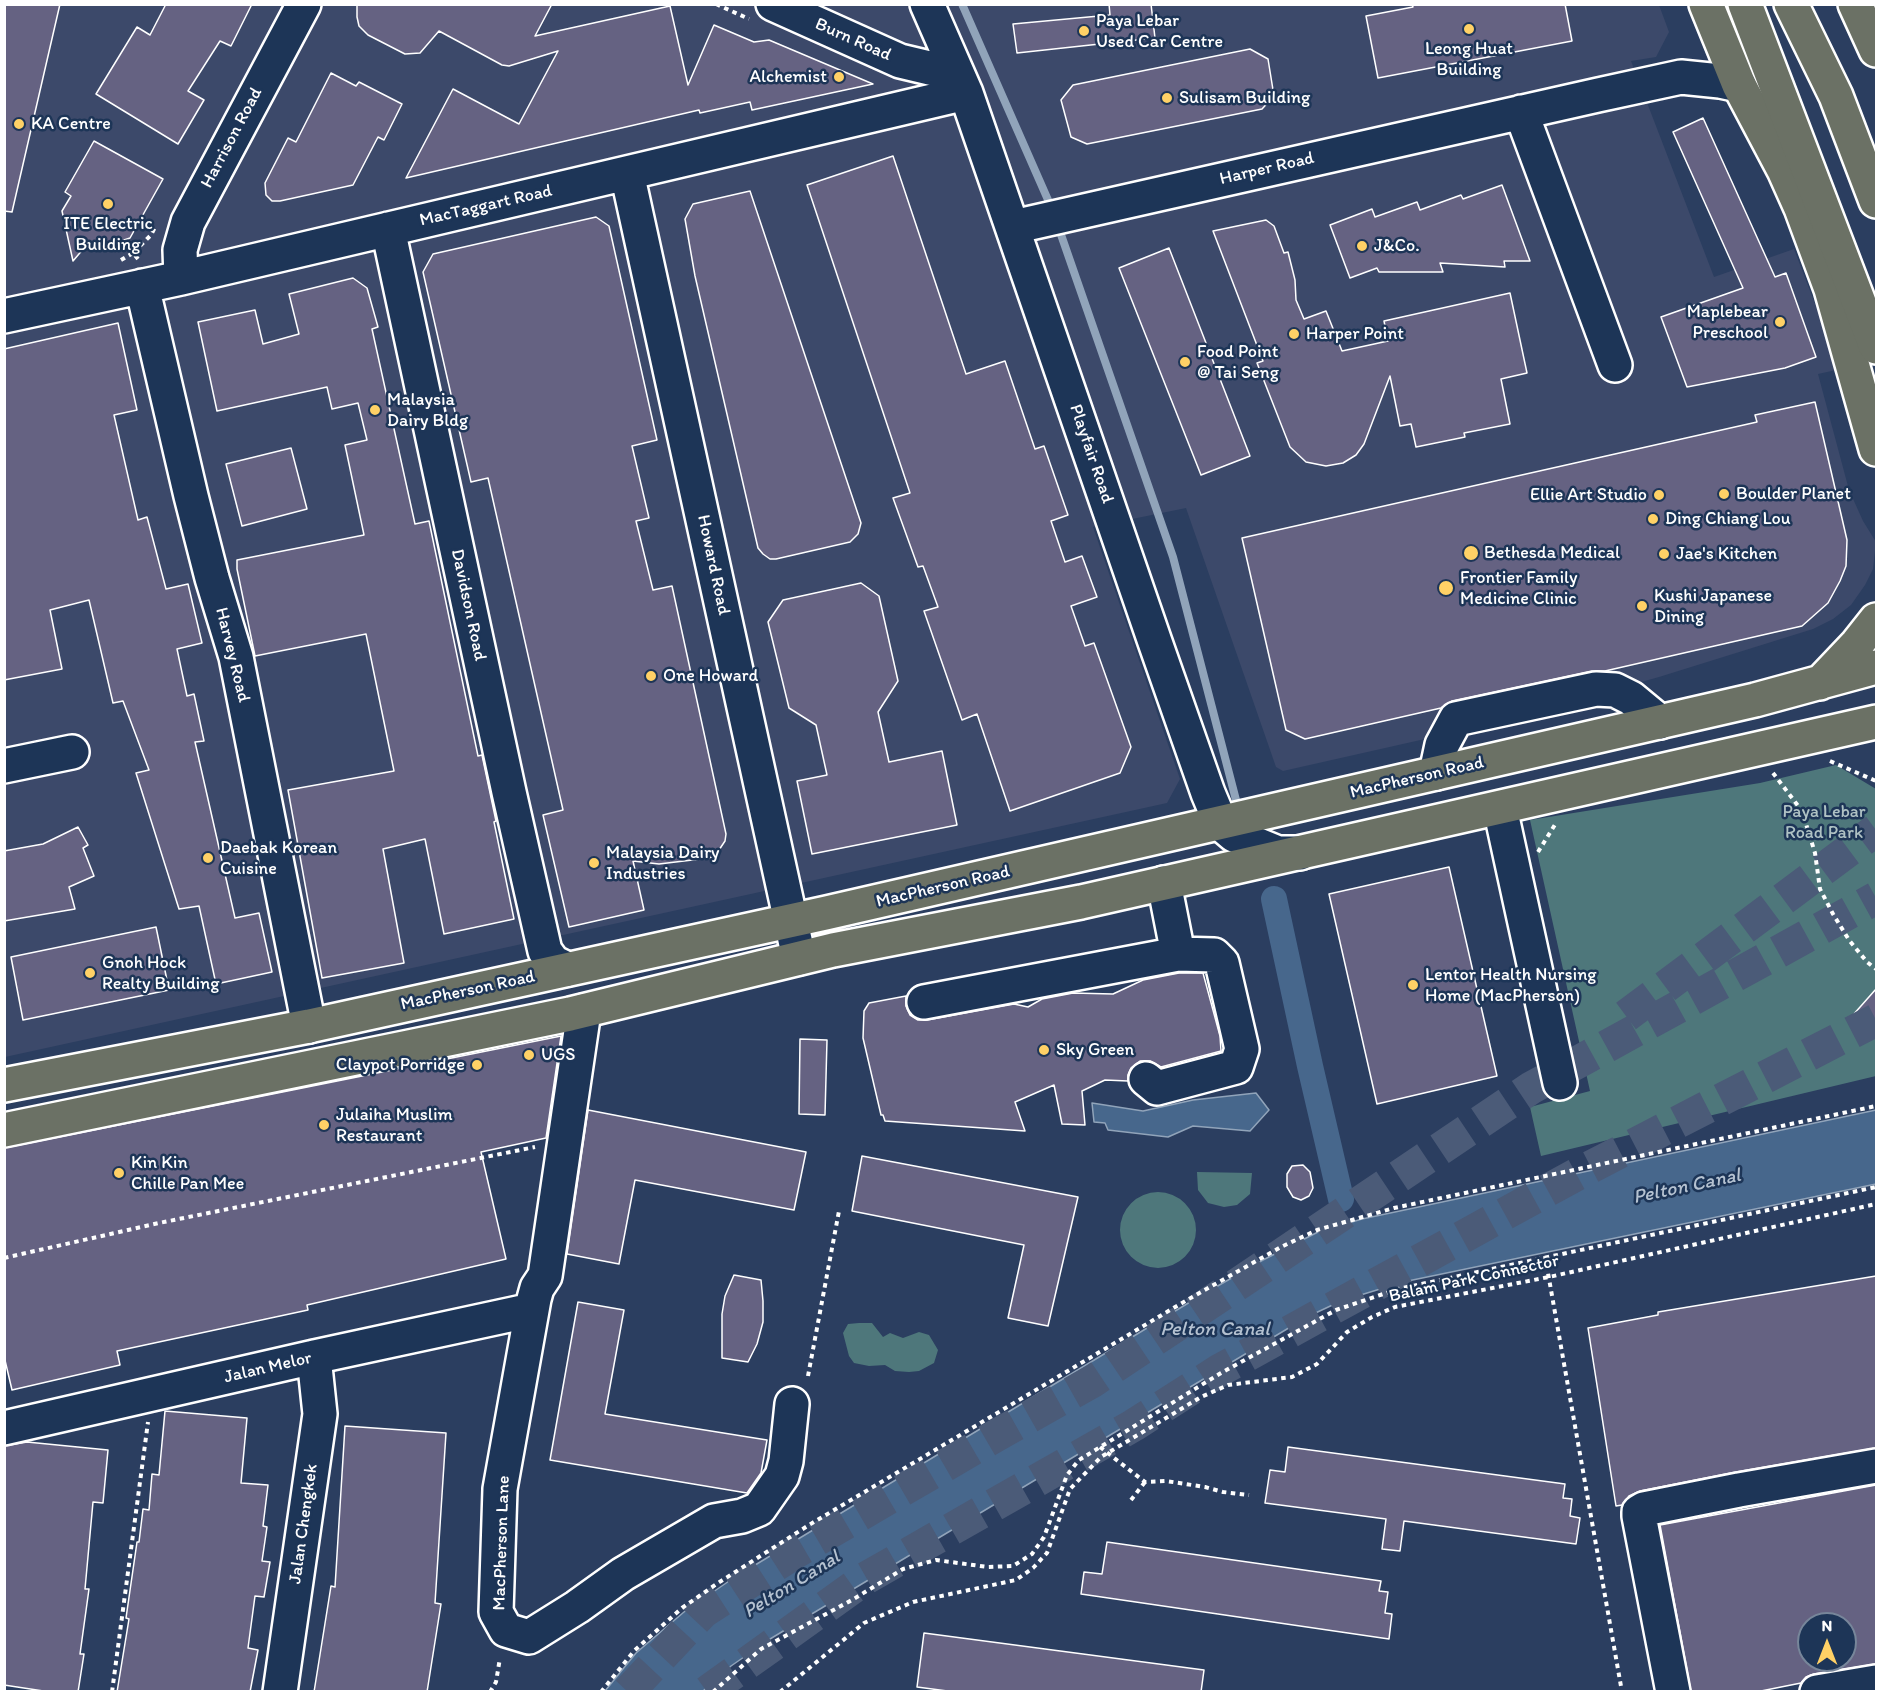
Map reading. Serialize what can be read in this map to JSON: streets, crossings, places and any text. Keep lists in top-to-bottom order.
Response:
{
  "streets": {
    "main road": ["MacPherson Road"],
    "street": [
      "Burn Road",
      "Harrison Road",
      "Harper Road",
      "MacTaggart Road",
      "Playfair Road",
      "Howard Road",
      "Davidson Road",
      "Harvey Road",
      "Jalan Melor",
      "Jalan Chengkek",
      "MacPherson Lane"
    ],
    "path": ["Balam Park Connector"]
  },
  "crossings": [
    ["Burn Road", "MacTaggart Road"],
    ["Burn Road", "Playfair Road"],
    ["Harrison Road", "MacTaggart Road"],
    ["Harper Road", "Playfair Road"],
    ["MacTaggart Road", "Playfair Road"],
    ["MacTaggart Road", "Howard Road"],
    ["MacTaggart Road", "Davidson Road"],
    ["MacTaggart Road", "Harvey Road"],
    ["Playfair Road", "MacPherson Road"],
    ["Howard Road", "MacPherson Road"],
    ["Davidson Road", "MacPherson Road"],
    ["Harvey Road", "MacPherson Road"],
    ["Jalan Melor", "Jalan Chengkek"],
    ["Jalan Melor", "MacPherson Lane"]
  ],
  "water": ["Pelton Canal"],
  "parks": ["Paya Lebar Road Park"],
  "places": [
    "Leong Huat Building",
    "Paya Lebar Used Car Centre",
    "Alchemist",
    "Sulisam Building",
    "KA Centre",
    "ITE Electric Building",
    "J&Co.",
    "Maplebear Preschool",
    "Harper Point",
    "Food Point @ Tai Seng",
    "Malaysia Dairy Bldg",
    "Boulder Planet",
    "Ellie Art Studio",
    "Ding Chiang Lou",
    "Bethesda Medical",
    "Jae's Kitchen",
    "Frontier Family Medicine Clinic",
    "Kushi Japanese Dining",
    "One Howard",
    "Daebak Korean Cuisine",
    "Malaysia Dairy Industries",
    "Gnoh Hock Realty Building",
    "Lentor Health Nursing Home (MacPherson)",
    "Sky Green",
    "UGS",
    "Claypot Porridge",
    "Julaiha Muslim Restaurant",
    "Kin Kin Chille Pan Mee"
  ],
  "north": "top"
}
